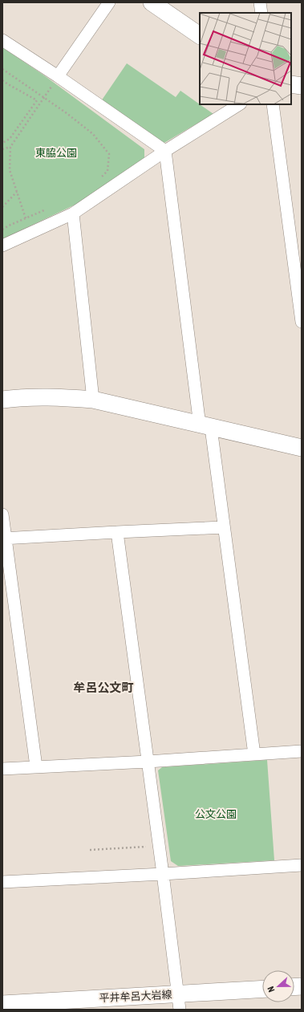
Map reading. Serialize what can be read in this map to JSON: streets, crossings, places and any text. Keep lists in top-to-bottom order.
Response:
{
  "streets": {
    "street": ["平井牟呂大岩線"]
  },
  "districts": ["牟呂公文町"],
  "parks": ["東脇公園", "公文公園"],
  "north": "left"
}
